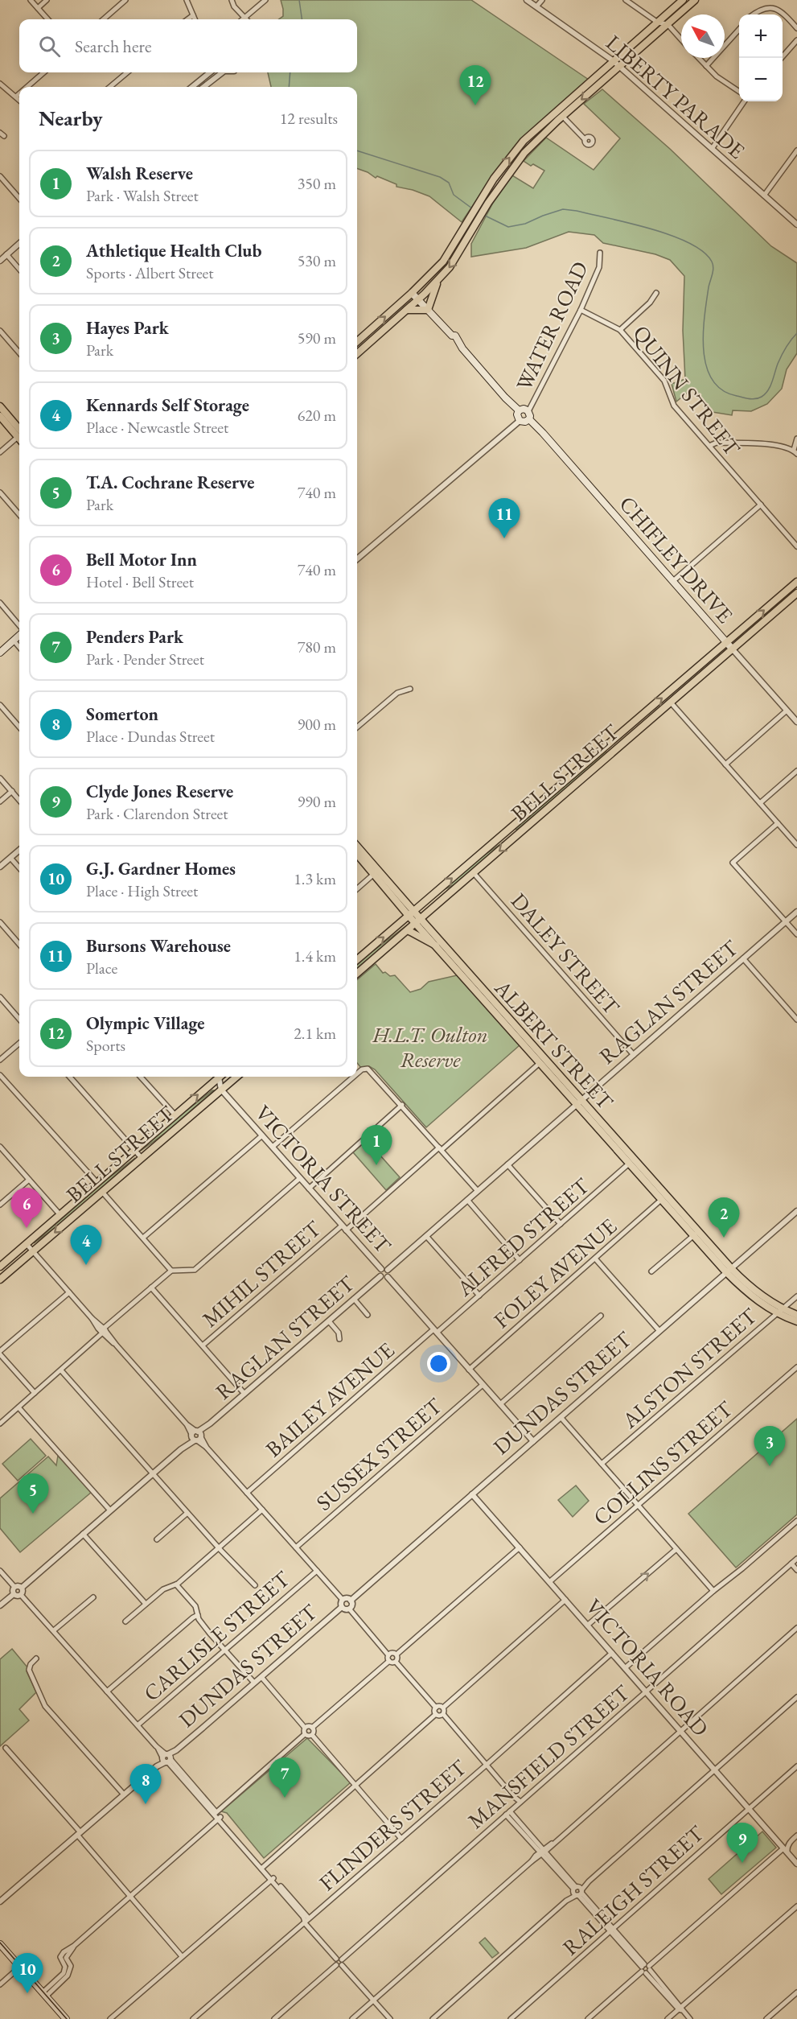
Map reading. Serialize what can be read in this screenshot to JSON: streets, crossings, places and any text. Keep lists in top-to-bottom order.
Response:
{
  "streets": {
    "main road": ["CHIFLEY DRIVE", "BELL STREET", "ALBERT STREET"],
    "street": [
      "LIBERTY PARADE",
      "WATER ROAD",
      "QUINN STREET",
      "DALEY STREET",
      "RAGLAN STREET",
      "VICTORIA STREET",
      "ALFRED STREET",
      "FOLEY AVENUE",
      "MIHIL STREET",
      "ALSTON STREET",
      "DUNDAS STREET",
      "BAILEY AVENUE",
      "SUSSEX STREET",
      "COLLINS STREET",
      "CARLISLE STREET",
      "VICTORIA ROAD",
      "MANSFIELD STREET",
      "FLINDERS STREET",
      "RALEIGH STREET"
    ]
  },
  "crossings": [
    ["WATER ROAD", "QUINN STREET"],
    ["WATER ROAD", "CHIFLEY DRIVE"],
    ["CHIFLEY DRIVE", "BELL STREET"],
    ["BELL STREET", "DALEY STREET"],
    ["BELL STREET", "ALBERT STREET"],
    ["BELL STREET", "VICTORIA STREET"],
    ["DALEY STREET", "RAGLAN STREET"],
    ["RAGLAN STREET", "ALBERT STREET"],
    ["ALBERT STREET", "ALFRED STREET"],
    ["ALBERT STREET", "FOLEY AVENUE"],
    ["ALBERT STREET", "ALSTON STREET"],
    ["ALBERT STREET", "DUNDAS STREET"],
    ["VICTORIA STREET", "ALFRED STREET"],
    ["VICTORIA STREET", "FOLEY AVENUE"],
    ["VICTORIA STREET", "MIHIL STREET"],
    ["VICTORIA STREET", "DUNDAS STREET"],
    ["VICTORIA STREET", "BAILEY AVENUE"],
    ["VICTORIA STREET", "SUSSEX STREET"],
    ["ALFRED STREET", "BAILEY AVENUE"],
    ["DUNDAS STREET", "VICTORIA ROAD"],
    ["COLLINS STREET", "VICTORIA ROAD"],
    ["VICTORIA ROAD", "MANSFIELD STREET"],
    ["VICTORIA ROAD", "FLINDERS STREET"],
    ["VICTORIA ROAD", "RALEIGH STREET"]
  ],
  "parks": ["H.L.T. Oulton Reserve"],
  "north": "top left",
  "page": {
    "map_buttons": ["+", "−"],
    "search": "Search here",
    "pins": [
      "12",
      "11",
      "1",
      "6",
      "2",
      "4",
      "3",
      "5",
      "7",
      "8",
      "9",
      "10"
    ],
    "heading": ["Nearby", "12 results"],
    "list": [
      {
        "mark": "1",
        "name": "Walsh Reserve",
        "note": "Park · Walsh Street",
        "value": "350 m"
      },
      {
        "mark": "2",
        "name": "Athletique Health Club",
        "note": "Sports · Albert Street",
        "value": "530 m"
      },
      {
        "mark": "3",
        "name": "Hayes Park",
        "note": "Park",
        "value": "590 m"
      },
      {
        "mark": "4",
        "name": "Kennards Self Storage",
        "note": "Place · Newcastle Street",
        "value": "620 m"
      },
      {
        "mark": "5",
        "name": "T.A. Cochrane Reserve",
        "note": "Park",
        "value": "740 m"
      },
      {
        "mark": "6",
        "name": "Bell Motor Inn",
        "note": "Hotel · Bell Street",
        "value": "740 m"
      },
      {
        "mark": "7",
        "name": "Penders Park",
        "note": "Park · Pender Street",
        "value": "780 m"
      },
      {
        "mark": "8",
        "name": "Somerton",
        "note": "Place · Dundas Street",
        "value": "900 m"
      },
      {
        "mark": "9",
        "name": "Clyde Jones Reserve",
        "note": "Park · Clarendon Street",
        "value": "990 m"
      },
      {
        "mark": "10",
        "name": "G.J. Gardner Homes",
        "note": "Place · High Street",
        "value": "1.3 km"
      },
      {
        "mark": "11",
        "name": "Bursons Warehouse",
        "note": "Place",
        "value": "1.4 km"
      },
      {
        "mark": "12",
        "name": "Olympic Village",
        "note": "Sports",
        "value": "2.1 km"
      }
    ]
  }
}
